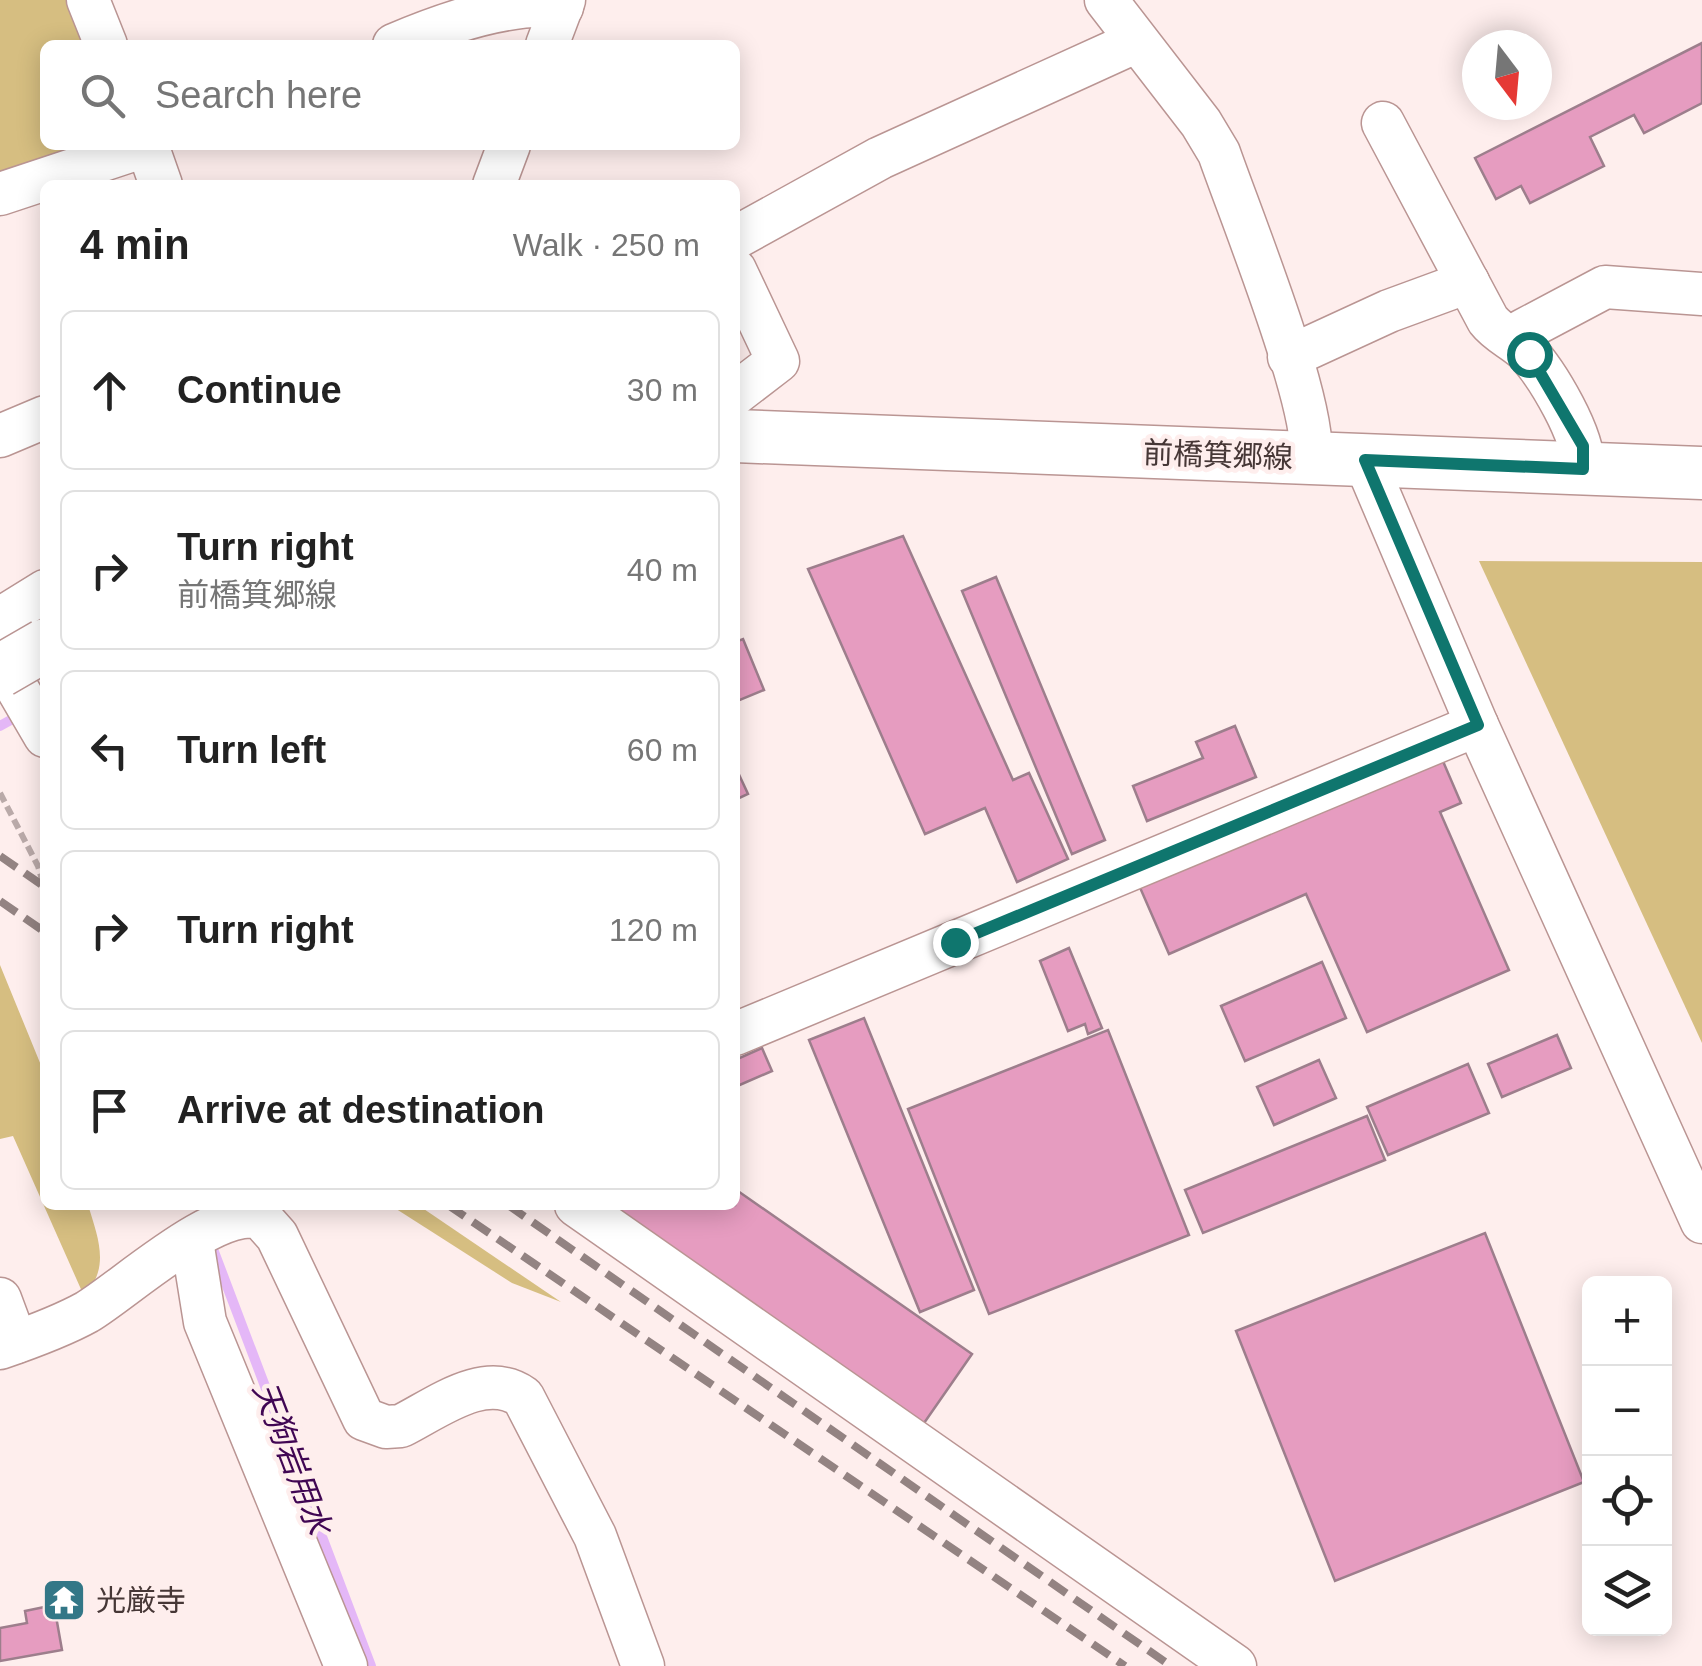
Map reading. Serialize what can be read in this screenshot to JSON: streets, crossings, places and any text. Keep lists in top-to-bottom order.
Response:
{
  "streets": {
    "main road": ["前橋箕郷線"]
  },
  "water": ["天狗岩用水"],
  "places": {
    "temple": ["光厳寺"]
  },
  "north": "bottom",
  "page": {
    "search": "Search here",
    "heading": ["4 min", "Walk · 250 m"],
    "list": [
      ["Continue", "30 m"],
      ["Turn right", "前橋箕郷線", "40 m"],
      ["Turn left", "60 m"],
      ["Turn right", "120 m"],
      "Arrive at destination"
    ],
    "map_buttons": ["+", "−"]
  }
}
